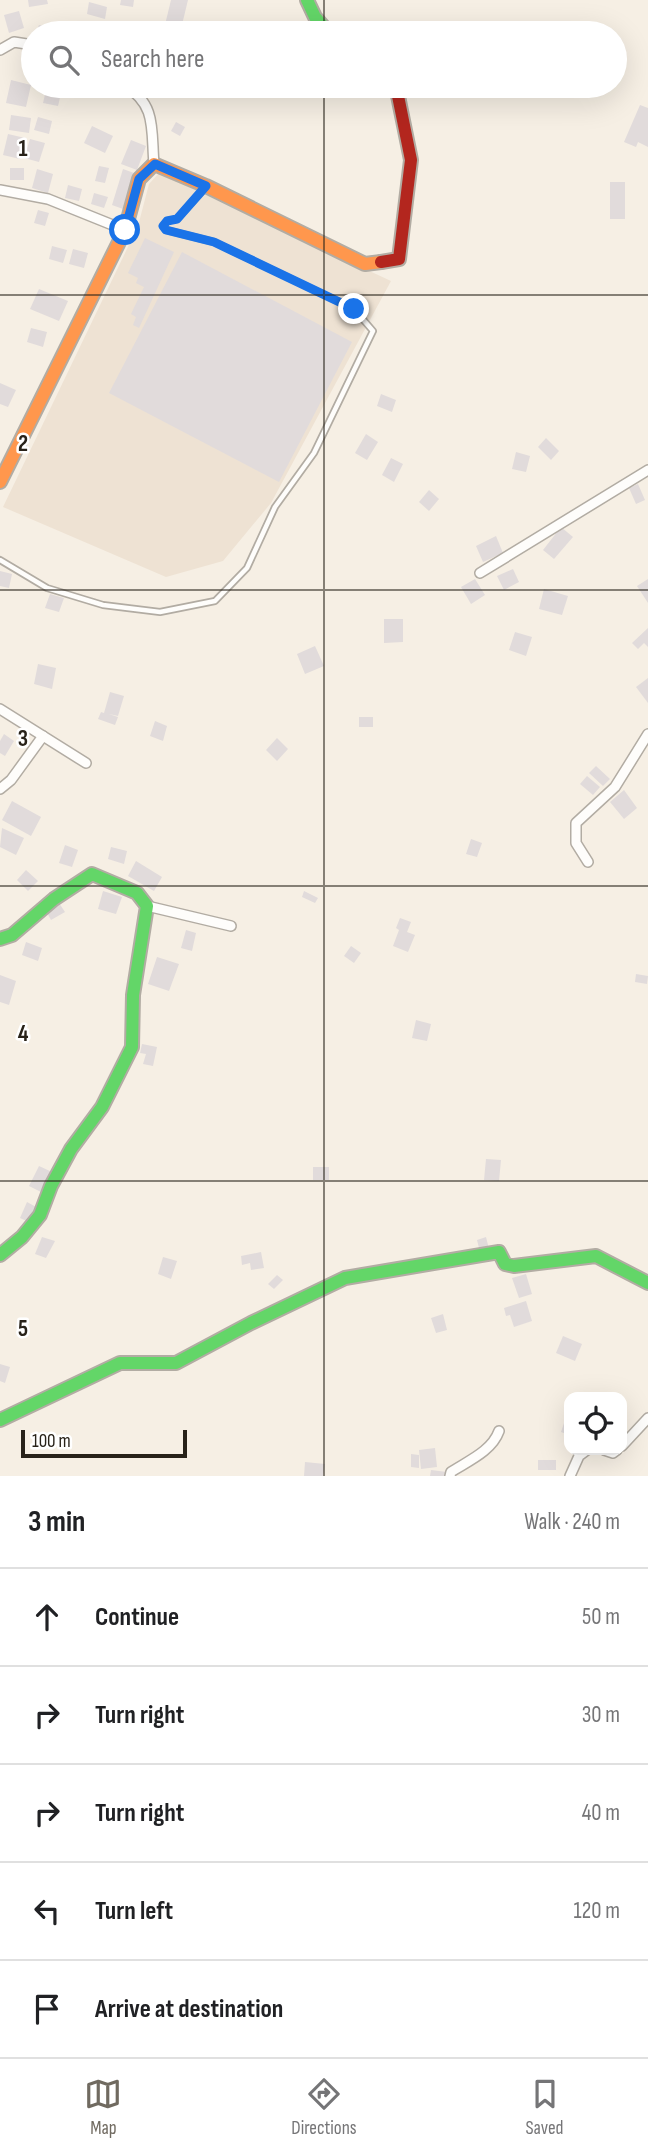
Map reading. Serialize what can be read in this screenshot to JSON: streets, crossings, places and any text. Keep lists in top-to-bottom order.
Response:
{
  "scale_bar": "100 m",
  "page": {
    "search": "Search here",
    "scale": "100 m",
    "heading": ["3 min", "Walk · 240 m"],
    "list": [
      ["Continue", "50 m"],
      ["Turn right", "30 m"],
      ["Turn right", "40 m"],
      ["Turn left", "120 m"],
      "Arrive at destination"
    ],
    "nav": ["Map", "Directions", "Saved"]
  },
  "grid": {
    "rows": [
      "1",
      "2",
      "3",
      "4",
      "5"
    ]
  }
}
